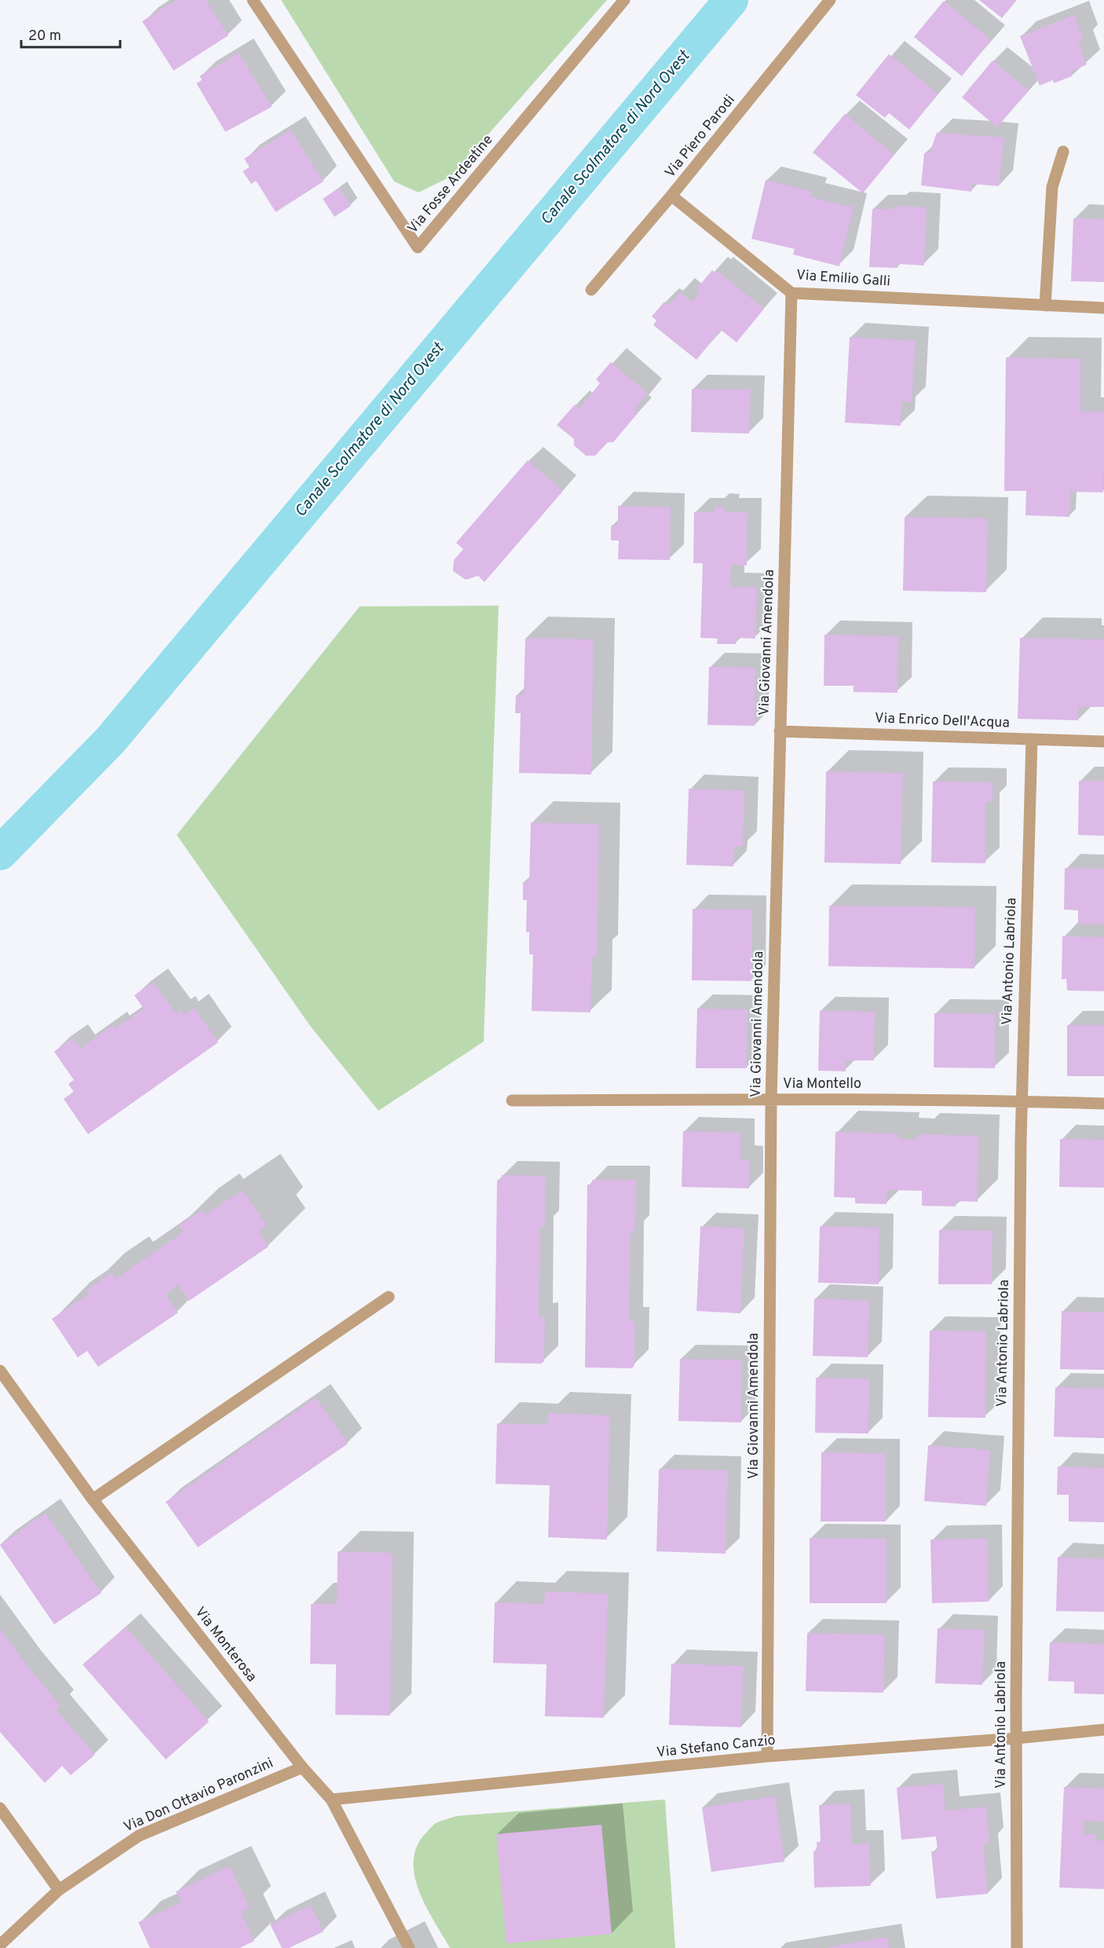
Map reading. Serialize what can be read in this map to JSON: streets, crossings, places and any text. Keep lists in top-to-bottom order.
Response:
{
  "streets": {
    "street": [
      "Via Piero Parodi",
      "Via Fosse Ardeatine",
      "Via Emilio Galli",
      "Via Giovanni Amendola",
      "Via Enrico Dell'Acqua",
      "Via Antonio Labriola",
      "Via Montello",
      "Via Monterosa",
      "Via Stefano Canzio",
      "Via Don Ottavio Paronzini"
    ]
  },
  "crossings": [
    ["Via Piero Parodi", "Via Emilio Galli"],
    ["Via Emilio Galli", "Via Giovanni Amendola"],
    ["Via Giovanni Amendola", "Via Enrico Dell'Acqua"],
    ["Via Giovanni Amendola", "Via Montello"],
    ["Via Giovanni Amendola", "Via Stefano Canzio"],
    ["Via Enrico Dell'Acqua", "Via Antonio Labriola"],
    ["Via Antonio Labriola", "Via Montello"],
    ["Via Antonio Labriola", "Via Stefano Canzio"],
    ["Via Monterosa", "Via Stefano Canzio"],
    ["Via Monterosa", "Via Don Ottavio Paronzini"]
  ],
  "water": ["Canale Scolmatore di Nord Ovest"],
  "scale_bar": "20 m"
}
